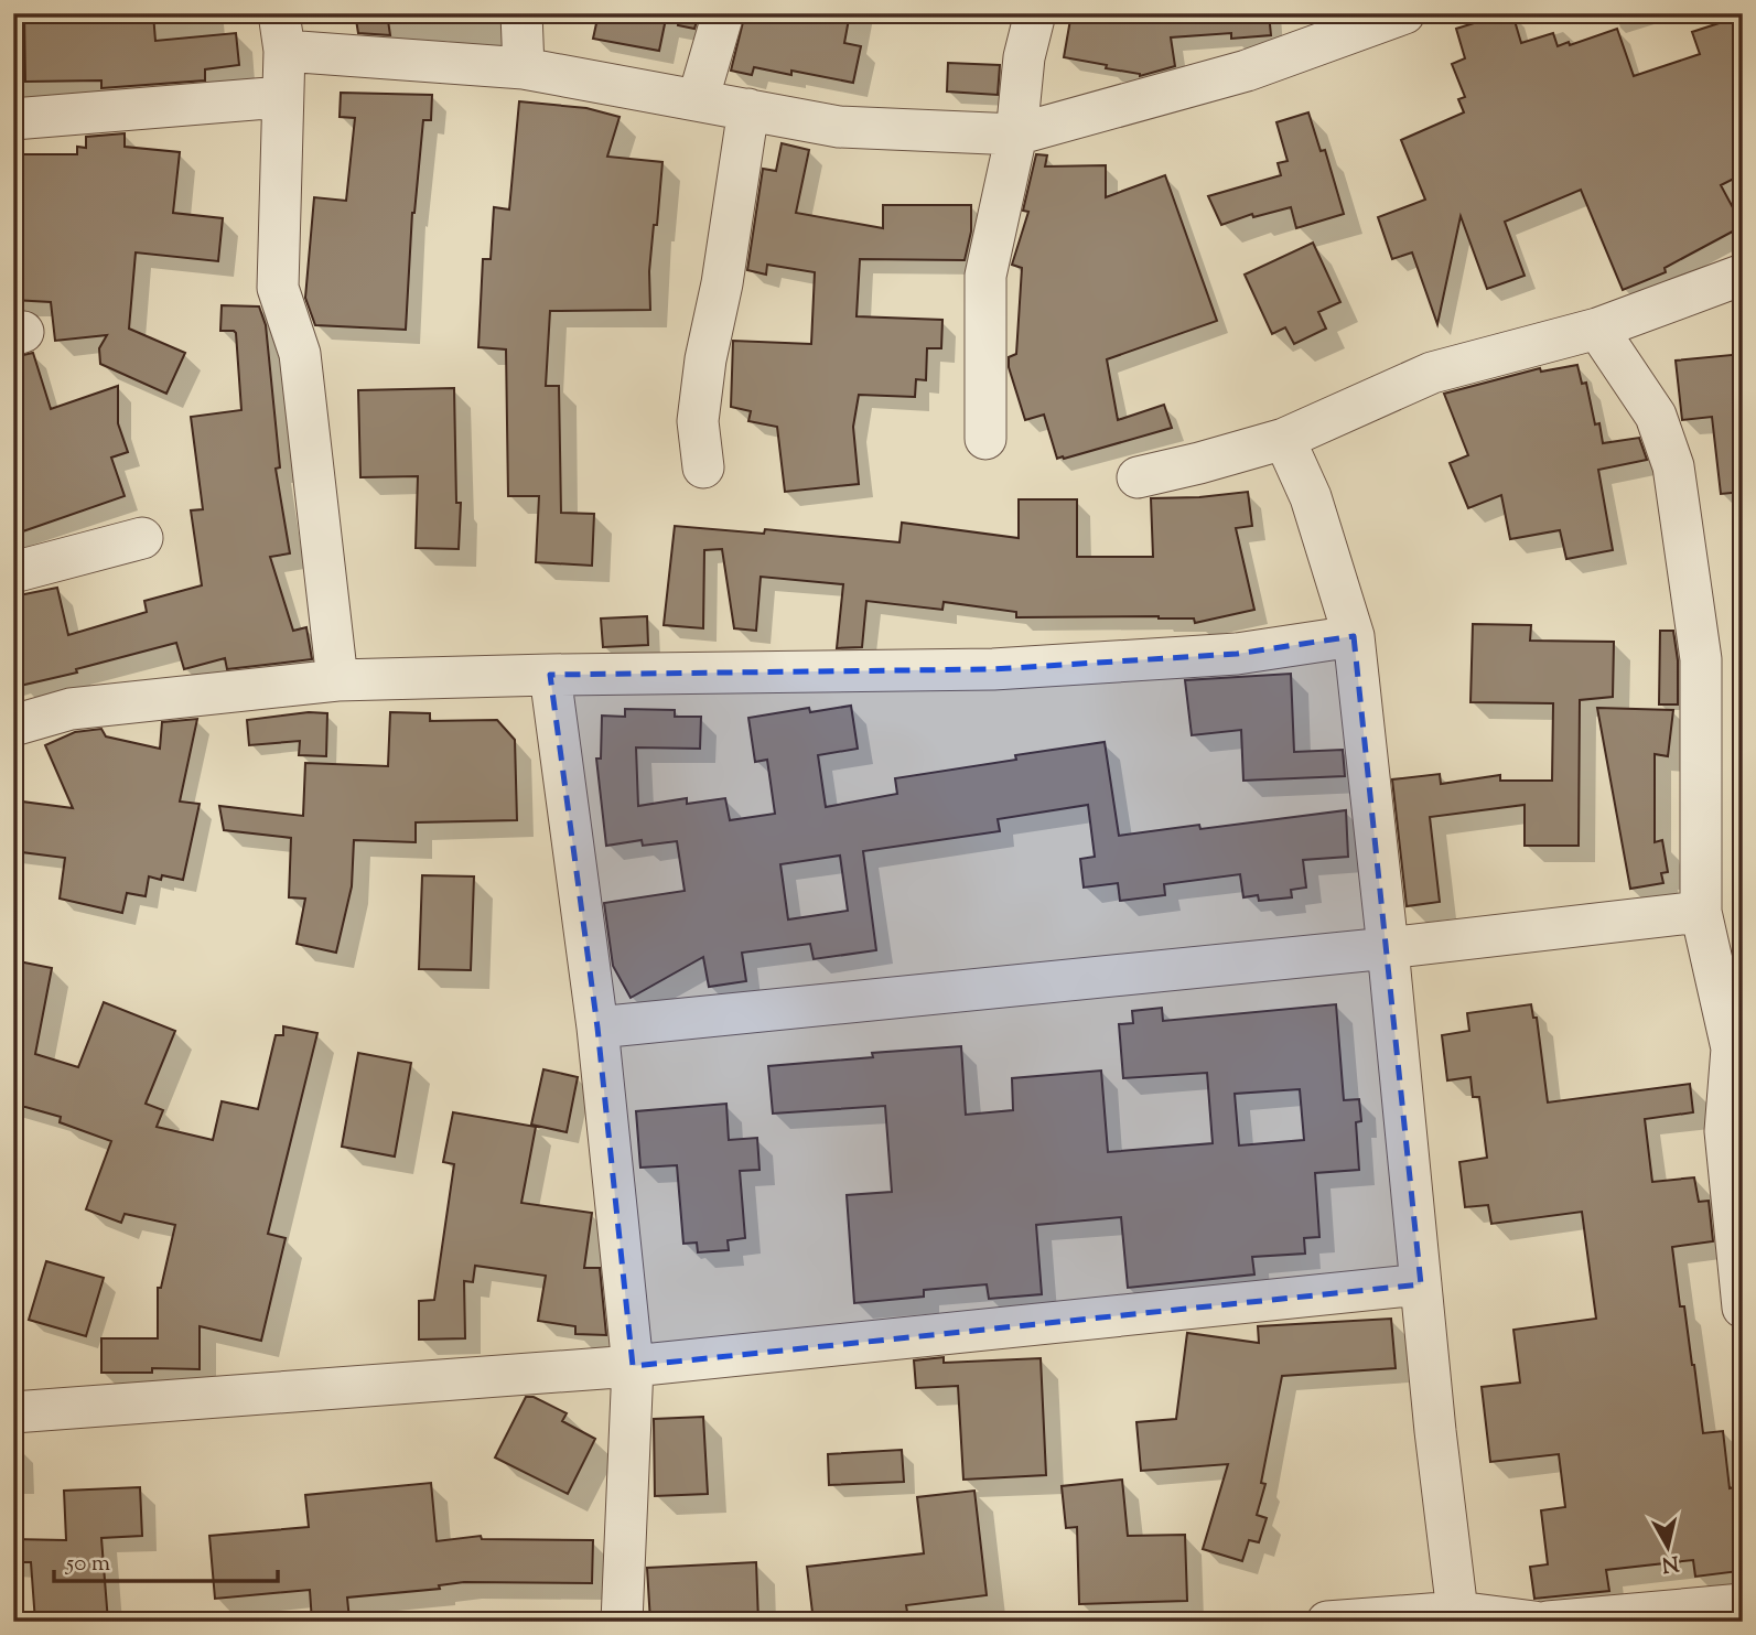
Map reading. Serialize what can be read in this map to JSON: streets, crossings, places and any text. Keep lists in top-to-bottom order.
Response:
{
  "scale_bar": "50 m",
  "north": "bottom"
}
